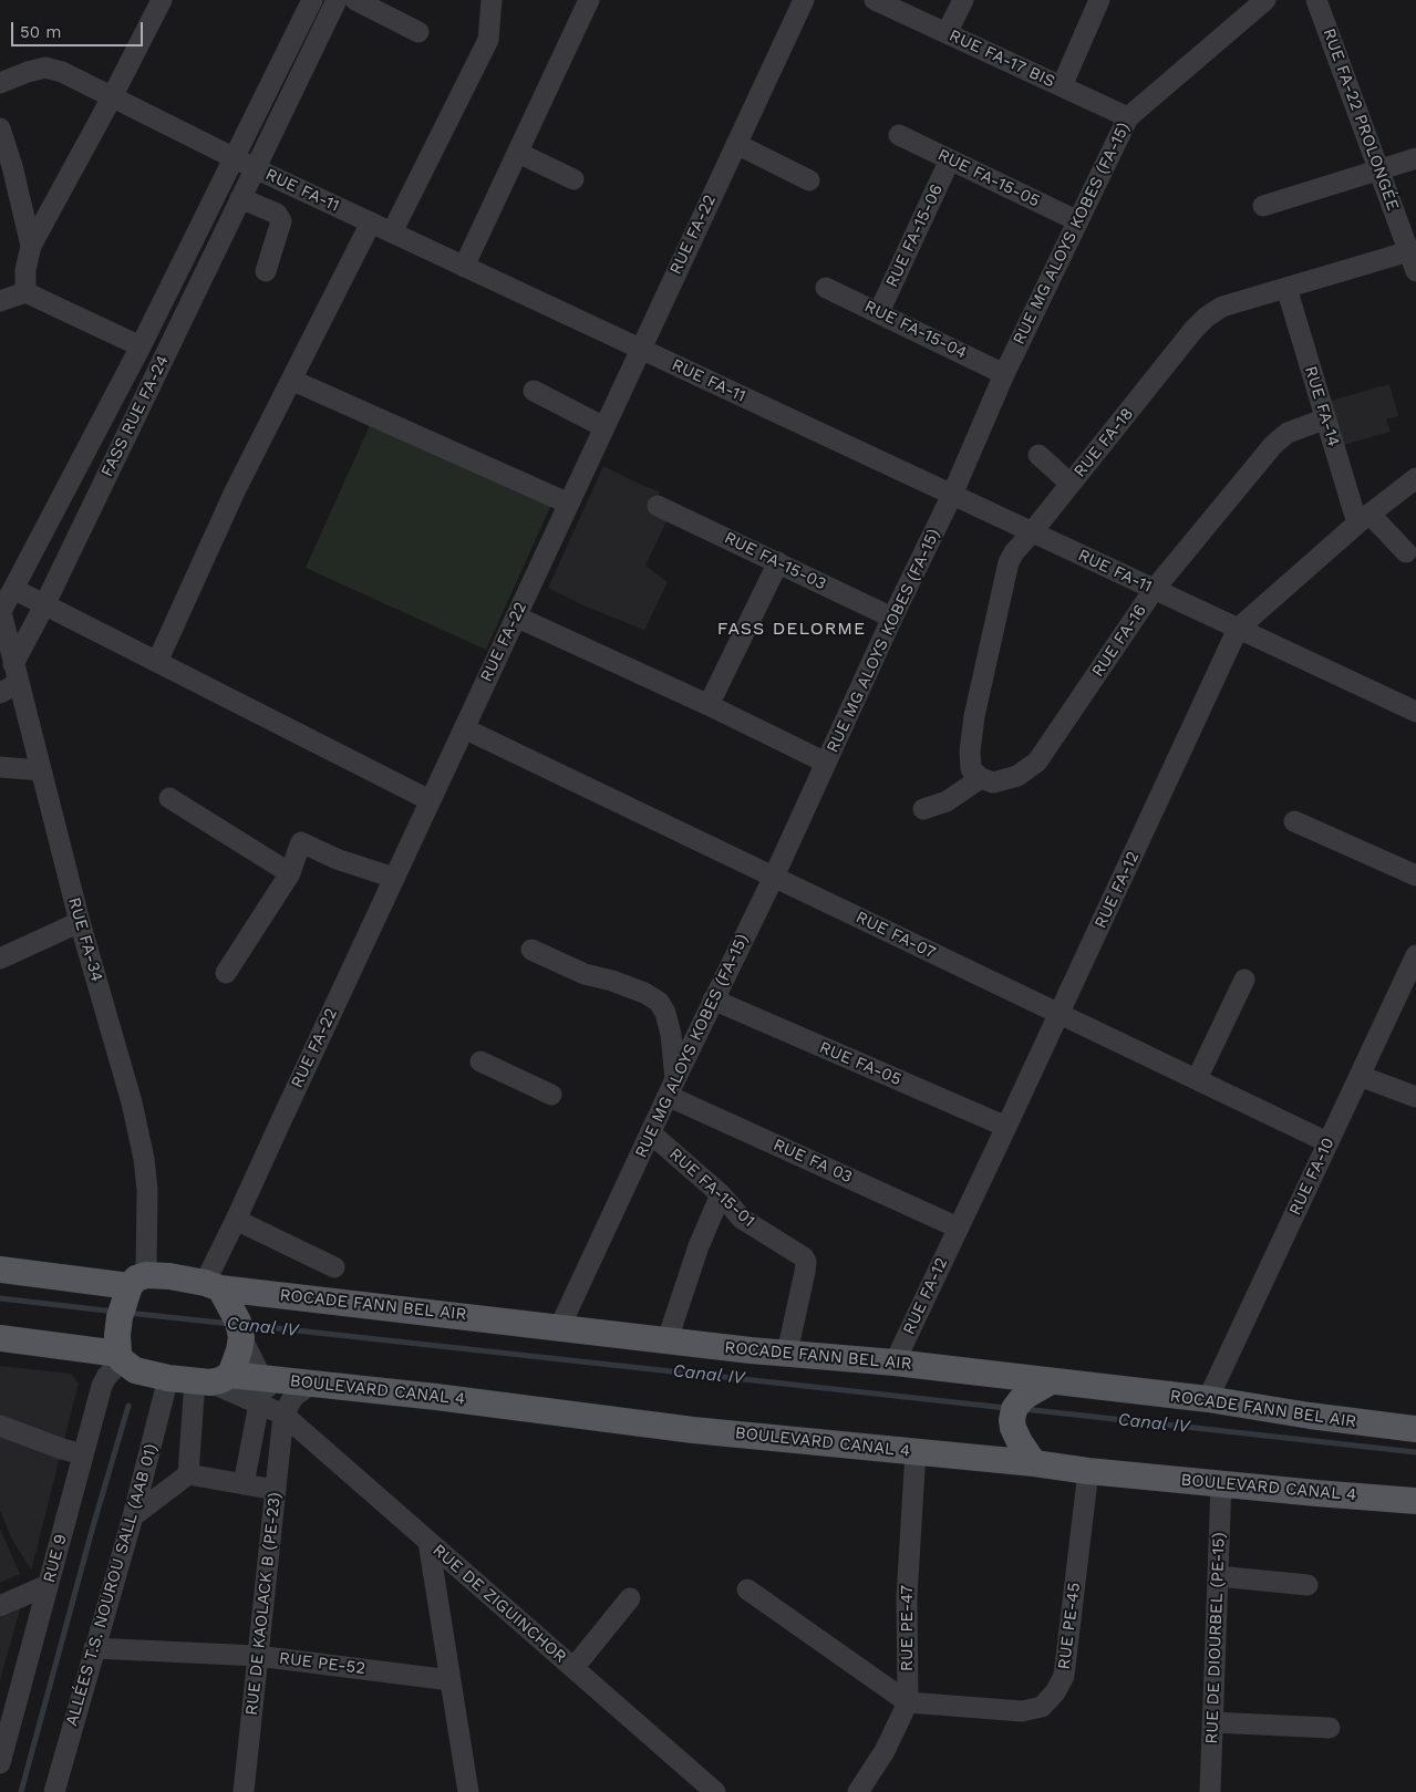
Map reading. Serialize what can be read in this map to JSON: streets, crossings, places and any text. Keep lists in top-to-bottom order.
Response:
{
  "streets": {
    "main road": ["ROCADE FANN BEL AIR", "BOULEVARD CANAL 4"],
    "street": [
      "RUE FA-17 BIS",
      "RUE FA-22 PROLONGÉE",
      "RUE FA-15-05",
      "RUE FA-11",
      "RUE MG ALOYS KOBES (FA-15)",
      "RUE FA-22",
      "RUE FA-15-06",
      "RUE FA-15-04",
      "RUE FA-14",
      "FASS RUE FA-24",
      "RUE FA-18",
      "RUE FA-15-03",
      "RUE FA-16",
      "RUE FA-12",
      "RUE FA-07",
      "RUE FA-34",
      "RUE FA-05",
      "RUE FA 03",
      "RUE FA-10",
      "RUE FA-15-01",
      "RUE 9",
      "ALLÉES T.S. NOUROU SALL (AAB 01)",
      "RUE DE KAOLACK B (PE-23)",
      "RUE DE ZIGUINCHOR",
      "RUE PE-45",
      "RUE PE-47",
      "RUE DE DIOURBEL (PE-15)",
      "RUE PE-52"
    ]
  },
  "crossings": [
    ["RUE FA-17 BIS", "RUE MG ALOYS KOBES (FA-15)"],
    ["RUE FA-22 PROLONGÉE", "RUE FA-18"],
    ["RUE FA-15-05", "RUE MG ALOYS KOBES (FA-15)"],
    ["RUE FA-15-05", "RUE FA-15-06"],
    ["RUE FA-11", "RUE MG ALOYS KOBES (FA-15)"],
    ["RUE FA-11", "RUE FA-22"],
    ["RUE FA-11", "FASS RUE FA-24"],
    ["RUE FA-11", "RUE FA-18"],
    ["RUE FA-11", "RUE FA-16"],
    ["RUE FA-11", "RUE FA-12"],
    ["RUE MG ALOYS KOBES (FA-15)", "RUE FA-15-04"],
    ["RUE MG ALOYS KOBES (FA-15)", "RUE FA-15-03"],
    ["RUE MG ALOYS KOBES (FA-15)", "RUE FA-07"],
    ["RUE MG ALOYS KOBES (FA-15)", "RUE FA-05"],
    ["RUE MG ALOYS KOBES (FA-15)", "RUE FA 03"],
    ["RUE MG ALOYS KOBES (FA-15)", "RUE FA-15-01"],
    ["RUE MG ALOYS KOBES (FA-15)", "ROCADE FANN BEL AIR"],
    ["RUE FA-22", "RUE FA-07"],
    ["RUE FA-22", "RUE FA-34"],
    ["RUE FA-22", "ROCADE FANN BEL AIR"],
    ["RUE FA-22", "BOULEVARD CANAL 4"],
    ["RUE FA-22", "RUE 9"],
    ["RUE FA-22", "ALLÉES T.S. NOUROU SALL (AAB 01)"],
    ["RUE FA-22", "RUE DE ZIGUINCHOR"],
    ["RUE FA-15-06", "RUE FA-15-04"],
    ["RUE FA-14", "RUE FA-18"],
    ["RUE FA-14", "RUE FA-16"],
    ["RUE FA-14", "RUE FA-12"],
    ["FASS RUE FA-24", "RUE FA-34"],
    ["RUE FA-18", "RUE FA-16"],
    ["RUE FA-12", "RUE FA-07"],
    ["RUE FA-12", "RUE FA-05"],
    ["RUE FA-12", "RUE FA 03"],
    ["RUE FA-12", "ROCADE FANN BEL AIR"],
    ["RUE FA-07", "RUE FA-10"],
    ["RUE FA-34", "ROCADE FANN BEL AIR"],
    ["RUE FA-34", "BOULEVARD CANAL 4"],
    ["RUE FA-34", "RUE 9"],
    ["RUE FA-34", "ALLÉES T.S. NOUROU SALL (AAB 01)"],
    ["RUE FA-34", "RUE DE ZIGUINCHOR"],
    ["RUE FA-10", "ROCADE FANN BEL AIR"],
    ["RUE FA-15-01", "ROCADE FANN BEL AIR"],
    ["ROCADE FANN BEL AIR", "BOULEVARD CANAL 4"],
    ["ROCADE FANN BEL AIR", "RUE 9"],
    ["ROCADE FANN BEL AIR", "ALLÉES T.S. NOUROU SALL (AAB 01)"],
    ["ROCADE FANN BEL AIR", "RUE DE ZIGUINCHOR"],
    ["BOULEVARD CANAL 4", "RUE 9"],
    ["BOULEVARD CANAL 4", "ALLÉES T.S. NOUROU SALL (AAB 01)"],
    ["BOULEVARD CANAL 4", "RUE DE ZIGUINCHOR"],
    ["BOULEVARD CANAL 4", "RUE PE-45"],
    ["BOULEVARD CANAL 4", "RUE PE-47"],
    ["BOULEVARD CANAL 4", "RUE DE DIOURBEL (PE-15)"],
    ["RUE 9", "ALLÉES T.S. NOUROU SALL (AAB 01)"],
    ["RUE 9", "RUE DE ZIGUINCHOR"],
    ["ALLÉES T.S. NOUROU SALL (AAB 01)", "RUE DE ZIGUINCHOR"],
    ["ALLÉES T.S. NOUROU SALL (AAB 01)", "RUE PE-52"],
    ["RUE DE KAOLACK B (PE-23)", "RUE DE ZIGUINCHOR"],
    ["RUE DE KAOLACK B (PE-23)", "RUE PE-52"],
    ["RUE PE-45", "RUE PE-47"]
  ],
  "districts": ["FASS DELORME"],
  "water": ["Canal IV"],
  "scale_bar": "50 m"
}
